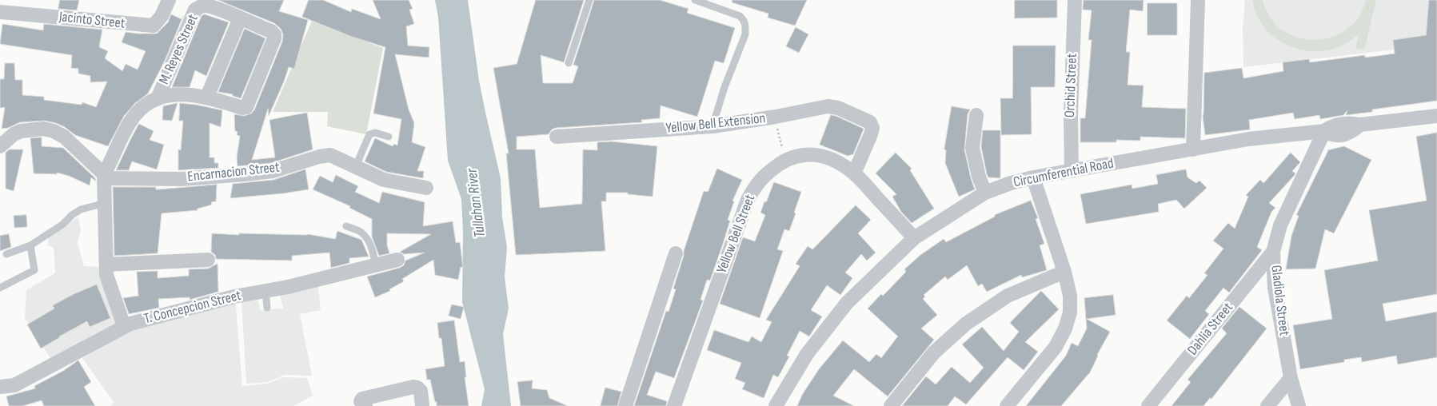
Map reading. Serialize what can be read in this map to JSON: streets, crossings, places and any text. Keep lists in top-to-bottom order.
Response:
{
  "streets": {
    "street": [
      "Jacinto Street",
      "M. Reyes Street",
      "Orchid Street",
      "Yellow Bell Extension",
      "Encarnacion Street",
      "Circumferential Road",
      "Yellow Bell Street",
      "Gladiola Street",
      "T. Concepcion Street",
      "Dahlia Street"
    ]
  },
  "crossings": [
    ["M. Reyes Street", "Encarnacion Street"],
    ["Orchid Street", "Circumferential Road"],
    ["Yellow Bell Extension", "Yellow Bell Street"],
    ["Circumferential Road", "Yellow Bell Street"],
    ["Circumferential Road", "Gladiola Street"],
    ["Gladiola Street", "Dahlia Street"]
  ],
  "water": ["Tullahan River"]
}
